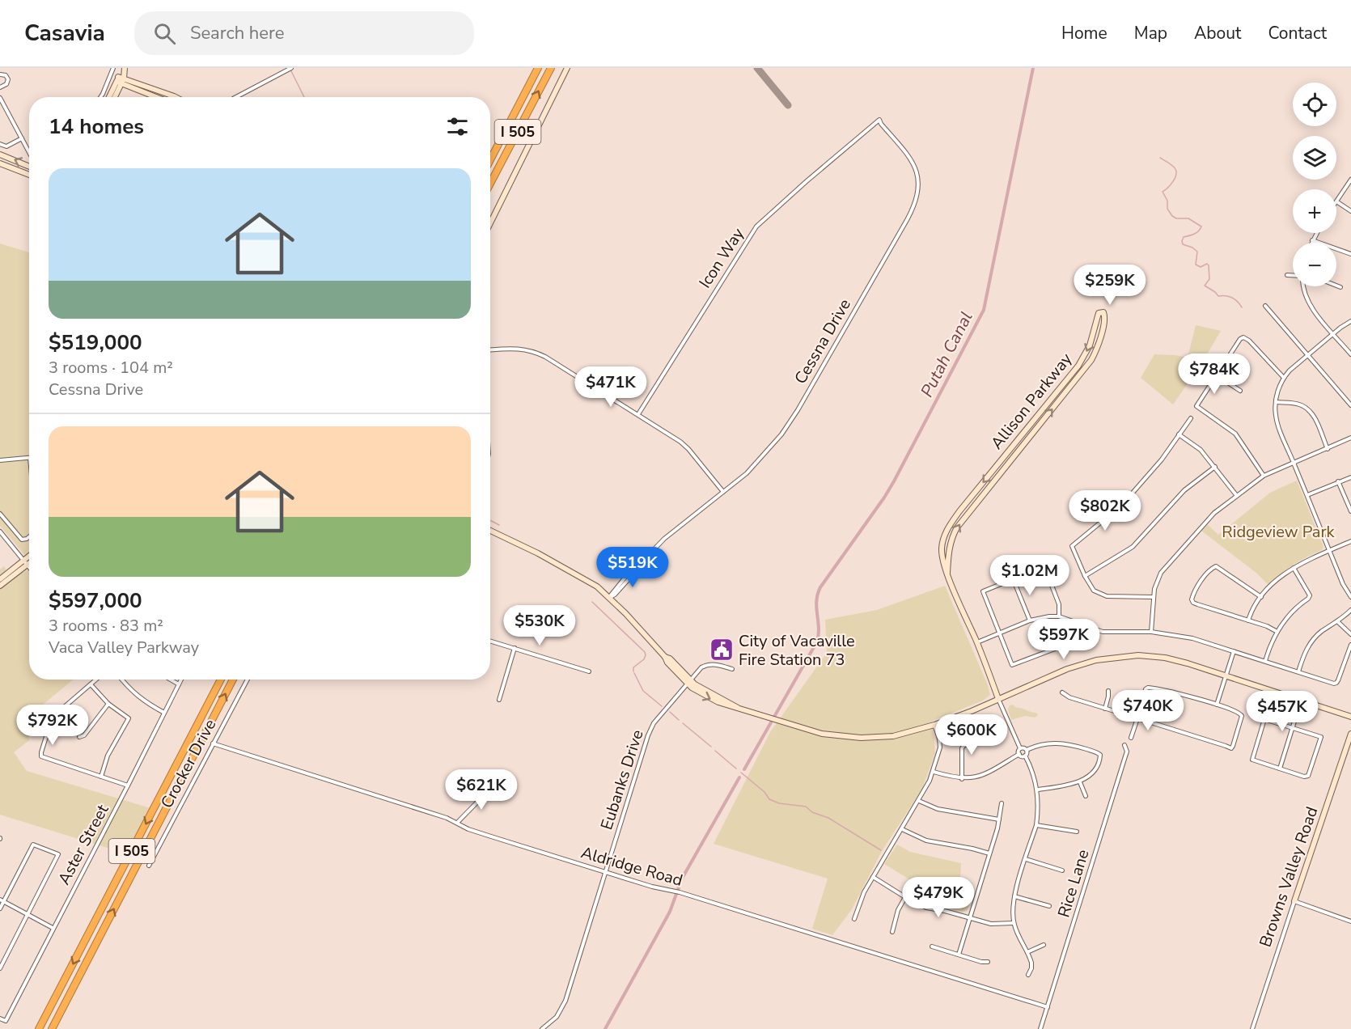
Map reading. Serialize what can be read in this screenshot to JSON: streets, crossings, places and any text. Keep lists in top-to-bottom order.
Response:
{
  "streets": {
    "highway": ["I 505"],
    "street": [
      "Icon Way",
      "Cessna Drive",
      "Allison Parkway",
      "Crocker Drive",
      "Eubanks Drive",
      "Aster Street",
      "Aldridge Road",
      "Browns Valley Road",
      "Rice Lane"
    ]
  },
  "crossings": [
    ["Icon Way", "Cessna Drive"],
    ["Crocker Drive", "Aldridge Road"],
    ["Eubanks Drive", "Aldridge Road"],
    ["Aldridge Road", "Rice Lane"]
  ],
  "water": ["Putah Canal"],
  "parks": ["Ridgeview Park"],
  "places": {
    "public building": ["City of Vacaville Fire Station 73"]
  },
  "page": {
    "header": "Casavia",
    "search": "Search here",
    "nav": [
      "Home",
      "Map",
      "About",
      "Contact"
    ],
    "map_buttons": ["+", "−"],
    "heading": "14 homes",
    "list": [
      {
        "name": "$519,000",
        "note": "3 rooms · 104 m² · Cessna Drive"
      },
      {
        "name": "$597,000",
        "note": "3 rooms · 83 m² · Vaca Valley Parkway"
      }
    ],
    "price": [
      "$259K",
      "$784K",
      "$471K",
      "$802K",
      "$519K",
      "$1.02M",
      "$530K",
      "$597K",
      "$740K",
      "$457K",
      "$792K",
      "$600K",
      "$621K",
      "$479K"
    ]
  }
}
